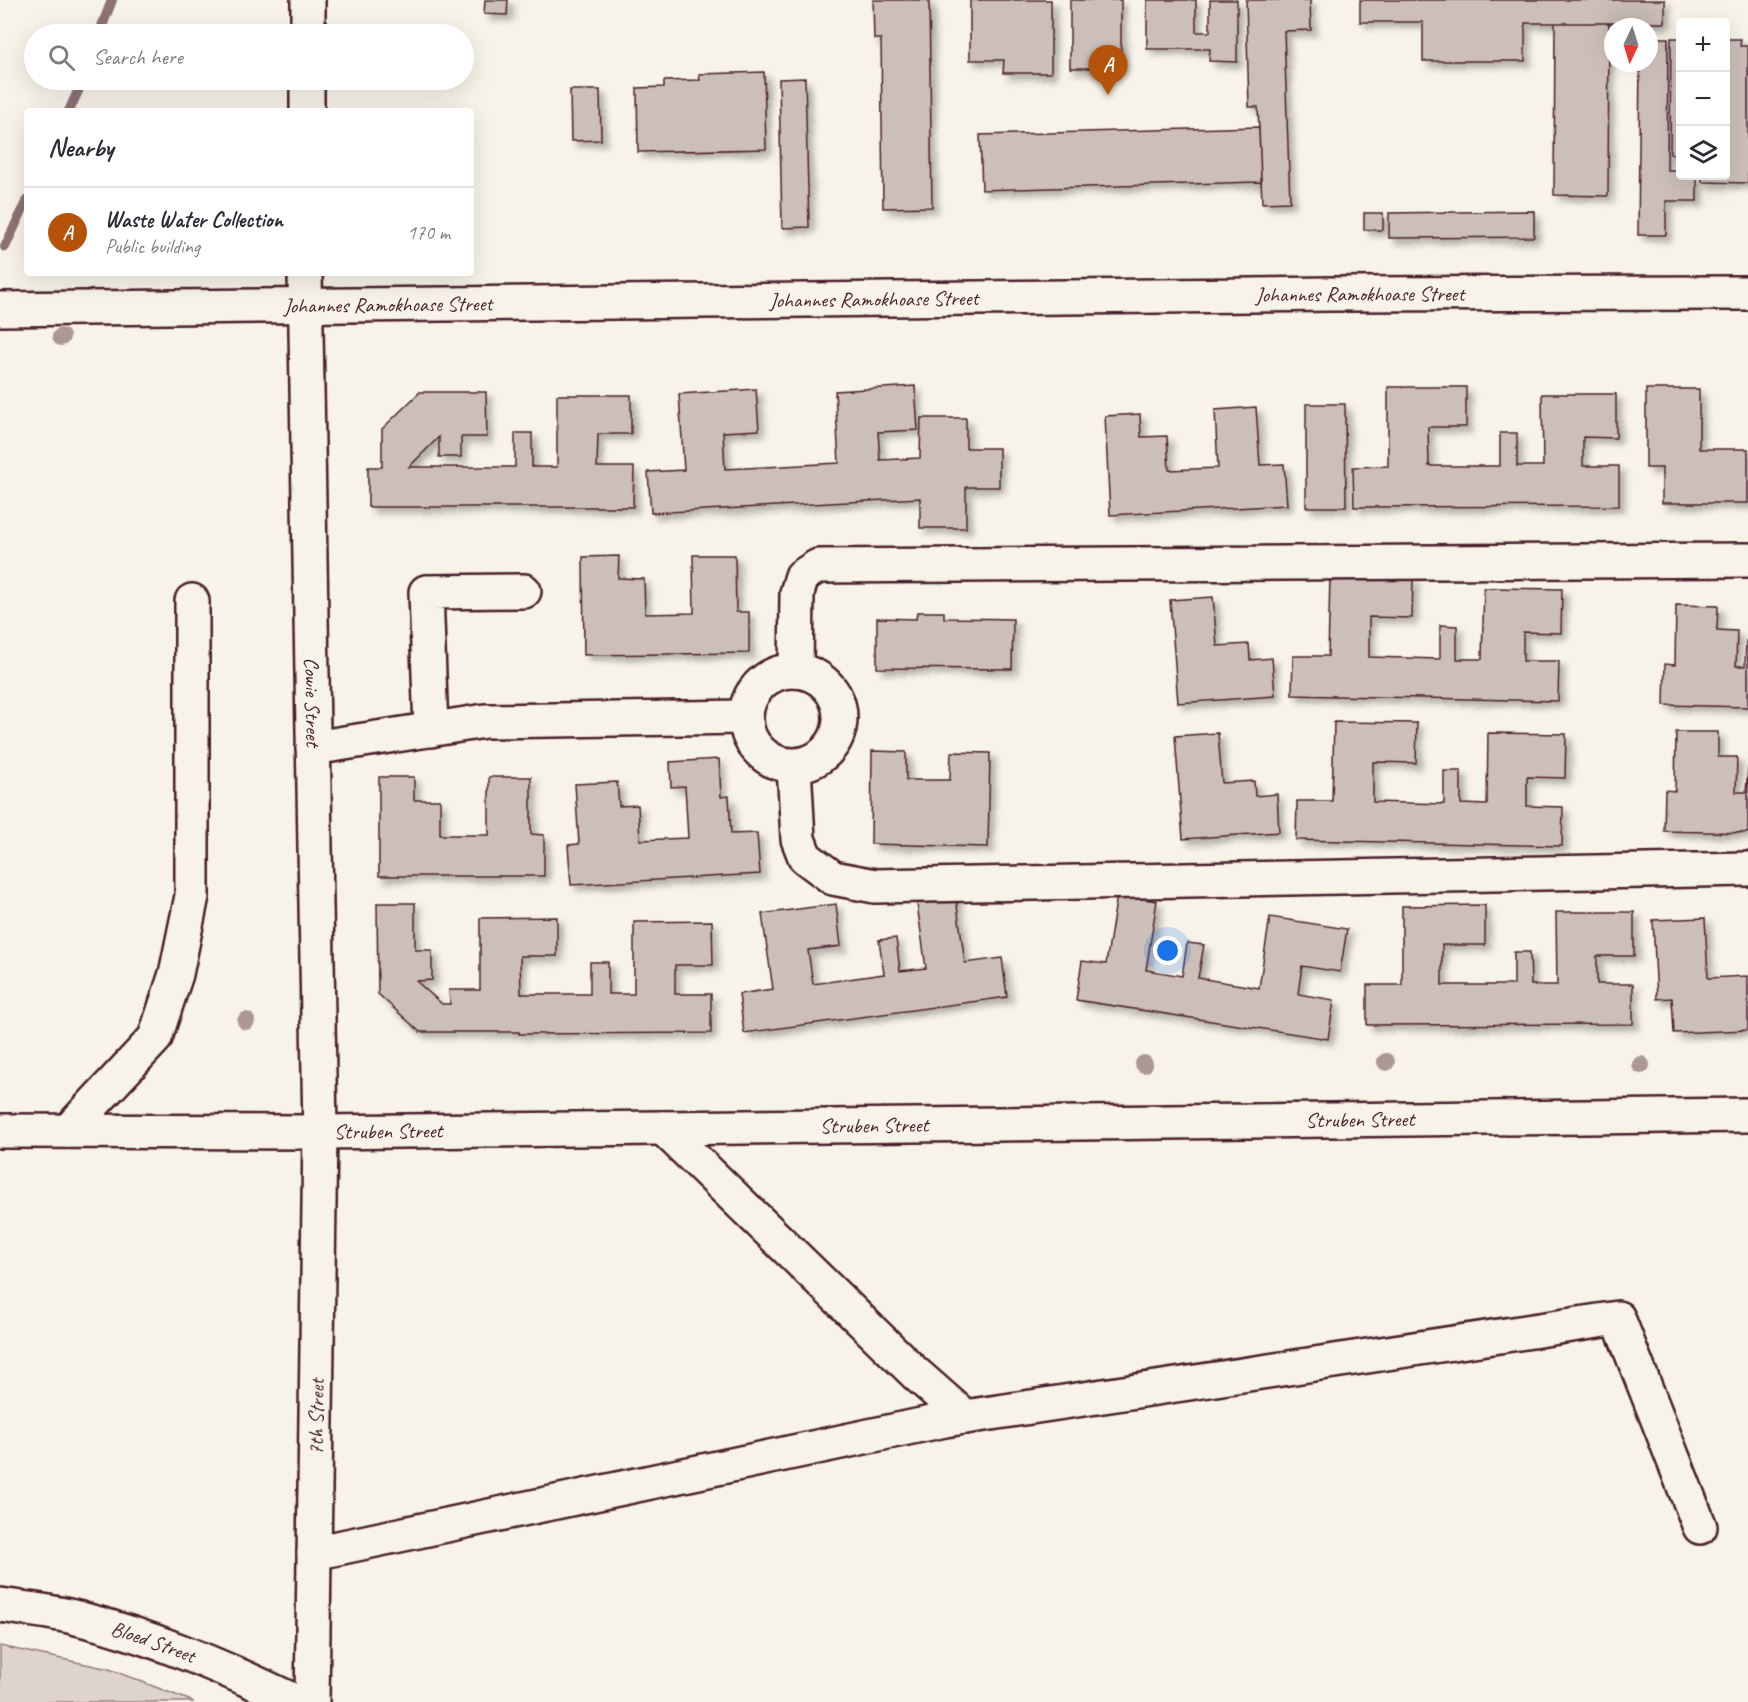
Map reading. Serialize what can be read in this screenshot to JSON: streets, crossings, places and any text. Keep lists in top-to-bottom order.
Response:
{
  "streets": {
    "street": [
      "Johannes Ramokhoase Street",
      "Cowie Street",
      "Struben Street",
      "7th Street",
      "Bloed Street"
    ]
  },
  "crossings": [
    ["Johannes Ramokhoase Street", "Cowie Street"],
    ["Cowie Street", "Struben Street"],
    ["Cowie Street", "7th Street"],
    ["Struben Street", "7th Street"]
  ],
  "north": "bottom",
  "page": {
    "map_buttons": ["+", "−"],
    "search": "Search here",
    "pins": "A",
    "heading": "Nearby",
    "list": [
      {
        "mark": "A",
        "name": "Waste Water Collection",
        "note": "Public building",
        "value": "170 m"
      }
    ]
  }
}
